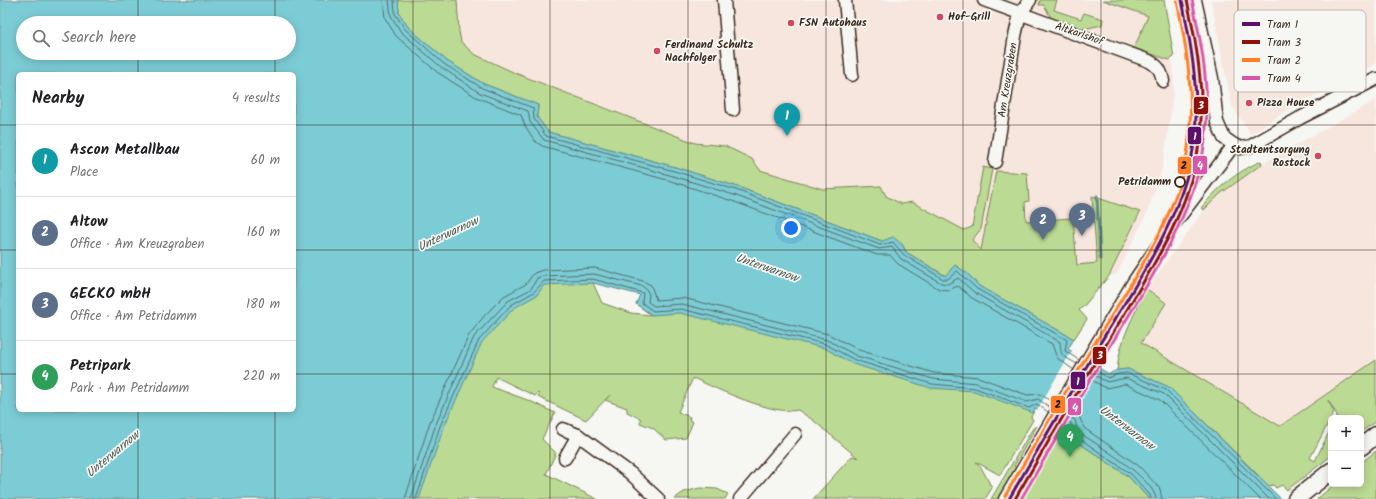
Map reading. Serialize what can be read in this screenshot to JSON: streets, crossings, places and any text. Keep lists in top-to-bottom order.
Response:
{
  "streets": {
    "street": ["Altkarlshof", "Am Kreuzgraben"]
  },
  "crossings": [
    ["Altkarlshof", "Am Kreuzgraben"]
  ],
  "water": ["Unterwarnow"],
  "places": [
    "Hof-Grill",
    "FSN Autohaus",
    "Ferdinand Schultz Nachfolger",
    "Pizza House",
    "Stadtentsorgung Rostock",
    "Petridamm"
  ],
  "lines": [
    "tram line 1",
    "tram line 3",
    "tram line 4",
    "tram line 2"
  ],
  "legend": [
    "Tram 1",
    "Tram 3",
    "Tram 2",
    "Tram 4"
  ],
  "page": {
    "search": "Search here",
    "heading": ["Nearby", "4 results"],
    "pins": [
      "1",
      "3",
      "2",
      "4"
    ],
    "list": [
      {
        "mark": "1",
        "name": "Ascon Metallbau",
        "note": "Place",
        "value": "60 m"
      },
      {
        "mark": "2",
        "name": "Altow",
        "note": "Office · Am Kreuzgraben",
        "value": "160 m"
      },
      {
        "mark": "3",
        "name": "GECKO mbH",
        "note": "Office · Am Petridamm",
        "value": "180 m"
      },
      {
        "mark": "4",
        "name": "Petripark",
        "note": "Park · Am Petridamm",
        "value": "220 m"
      }
    ],
    "map_buttons": ["+", "−"]
  }
}
